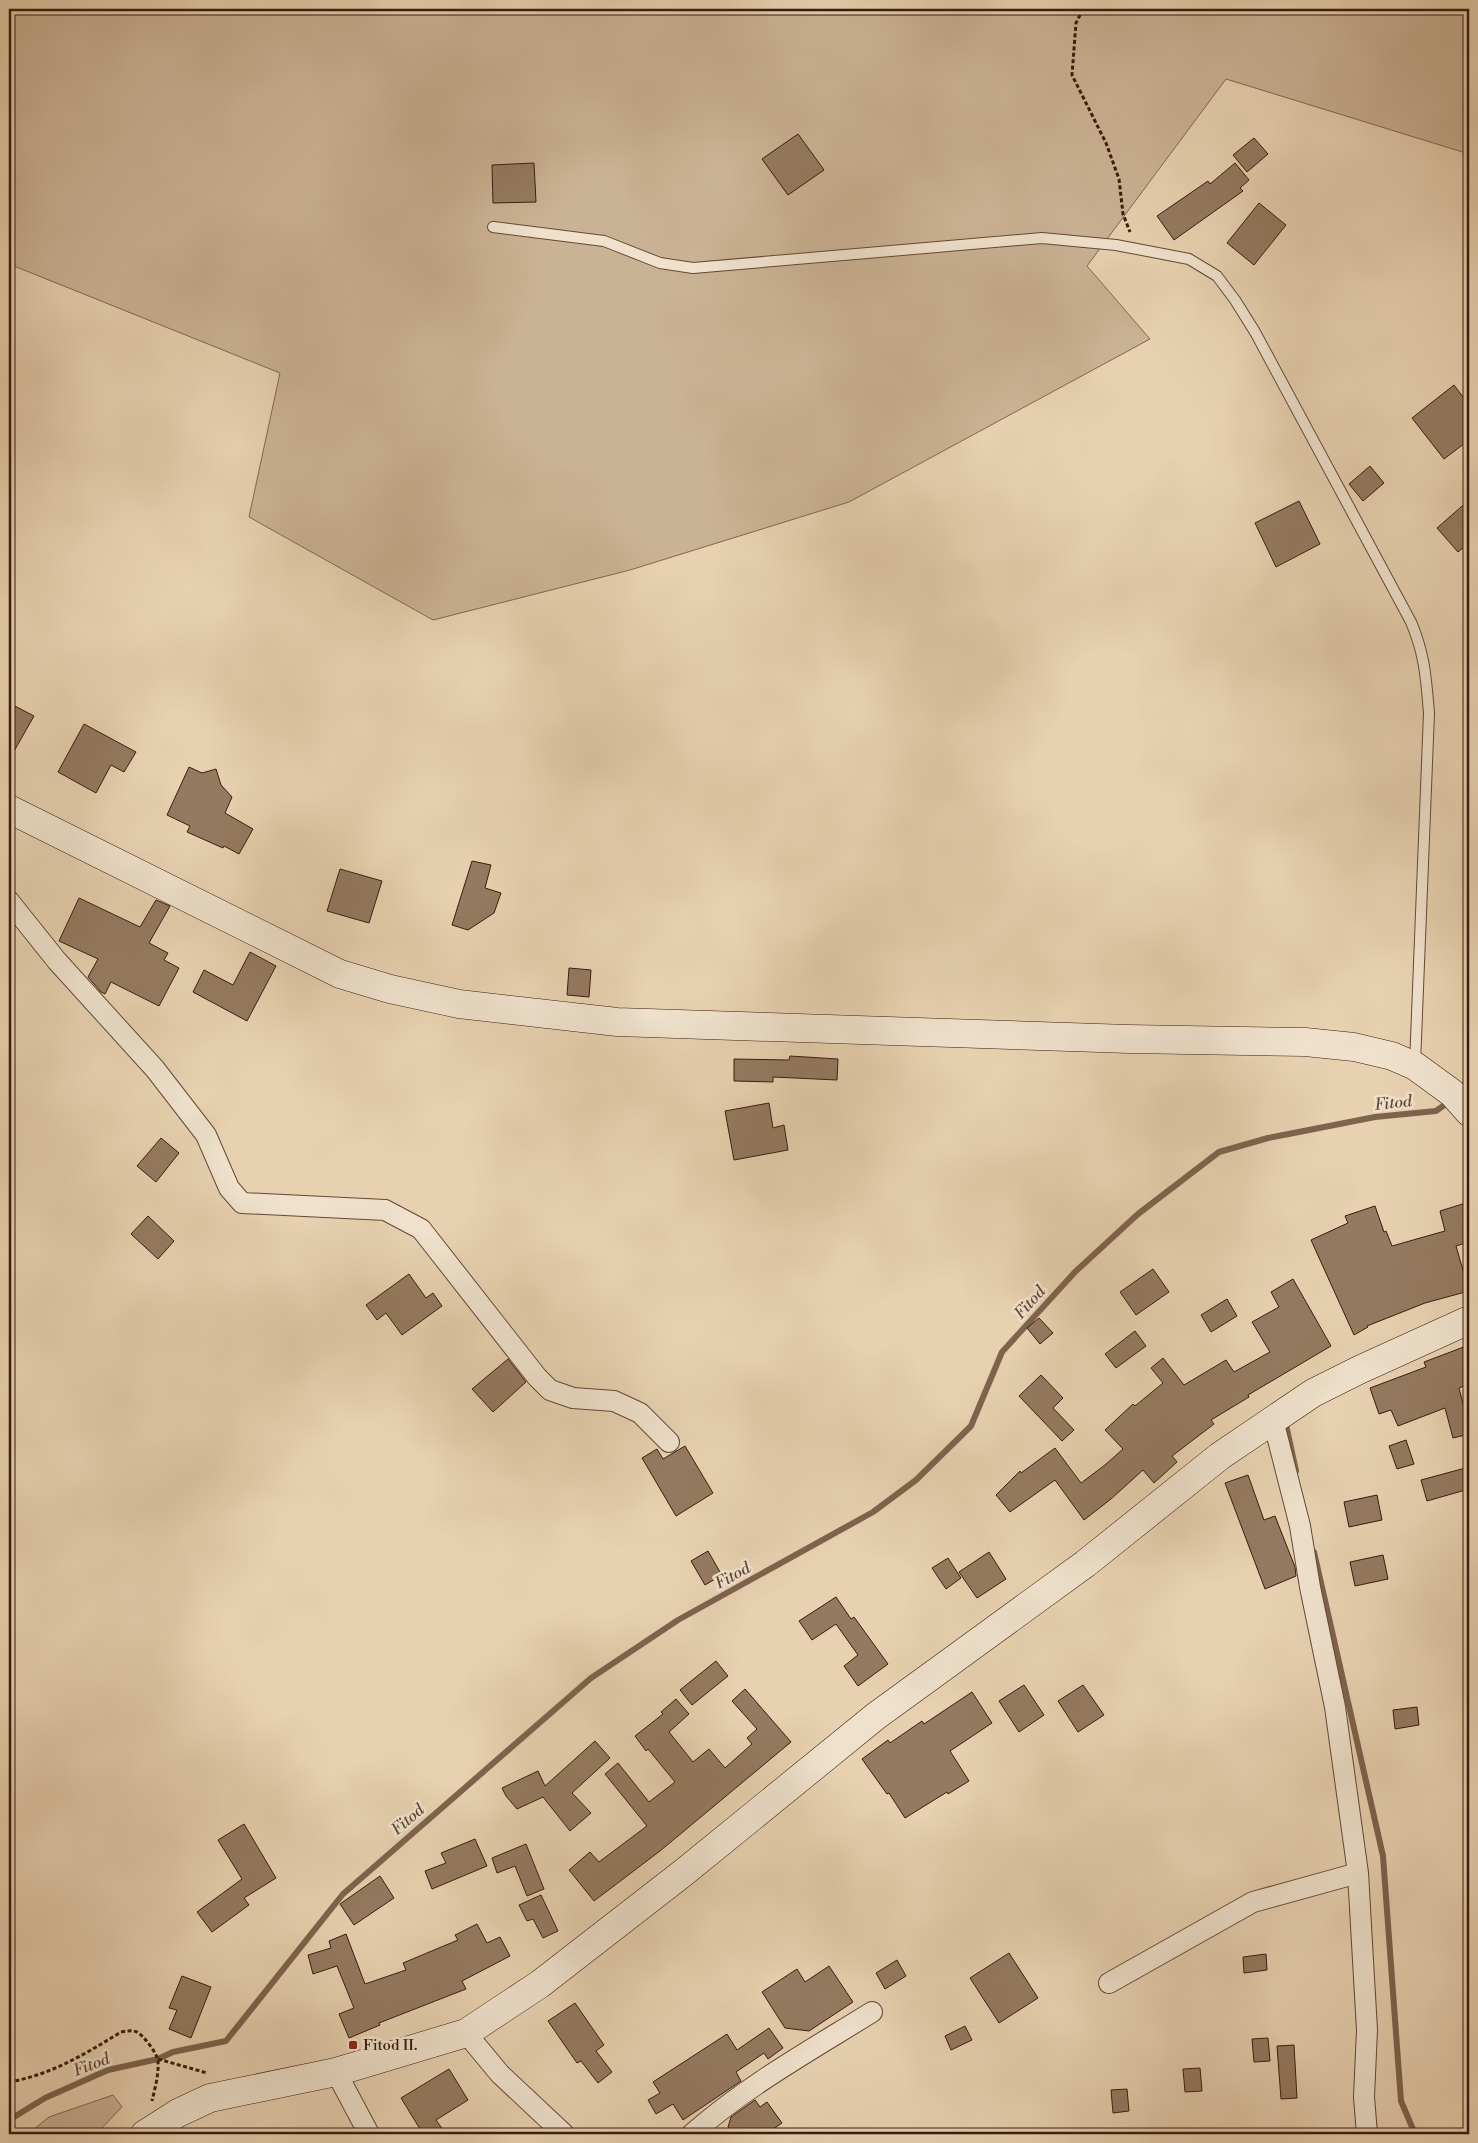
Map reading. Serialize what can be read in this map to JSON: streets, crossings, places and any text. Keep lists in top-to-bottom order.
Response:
{
  "water": ["Fitod"],
  "places": {
    "transit": ["Fitod II."]
  }
}
